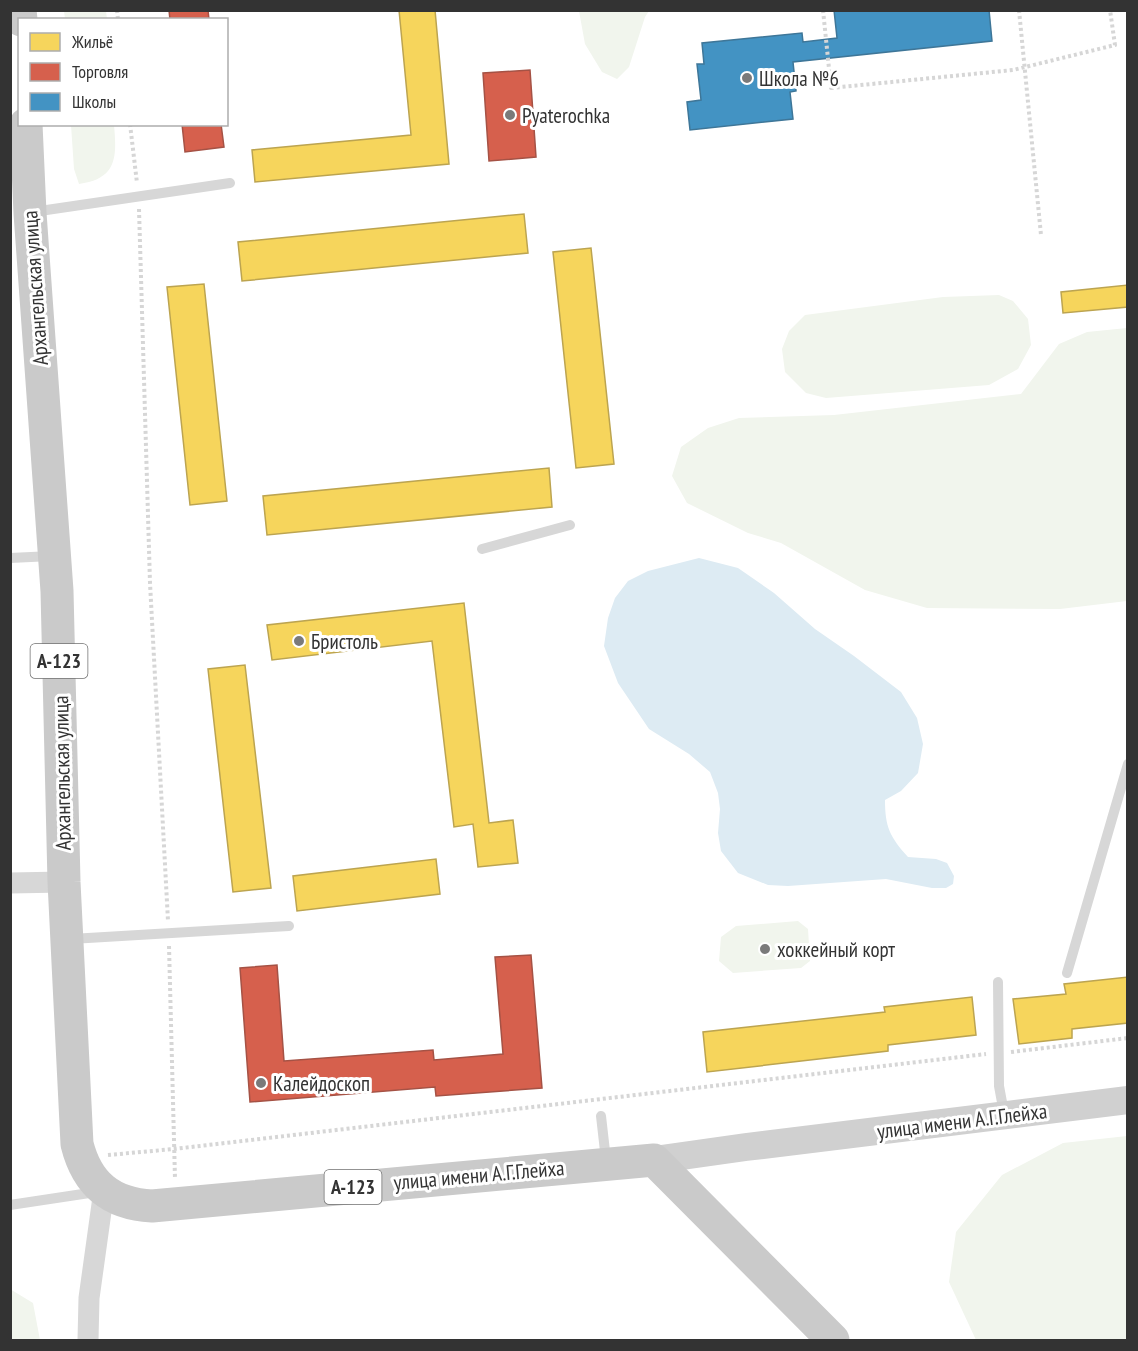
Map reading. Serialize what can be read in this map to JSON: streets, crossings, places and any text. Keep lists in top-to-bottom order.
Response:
{
  "streets": {
    "main road": ["Архангельская улица", "А-123", "улица имени А.Г.Глейха"]
  },
  "crossings": [
    ["Архангельская улица", "улица имени А.Г.Глейха"]
  ],
  "places": [
    "Школа №6",
    "Pyaterochka",
    "Бристоль",
    "хоккейный корт",
    "Калейдоскоп"
  ],
  "legend": ["Жильё", "Торговля", "Школы"]
}
